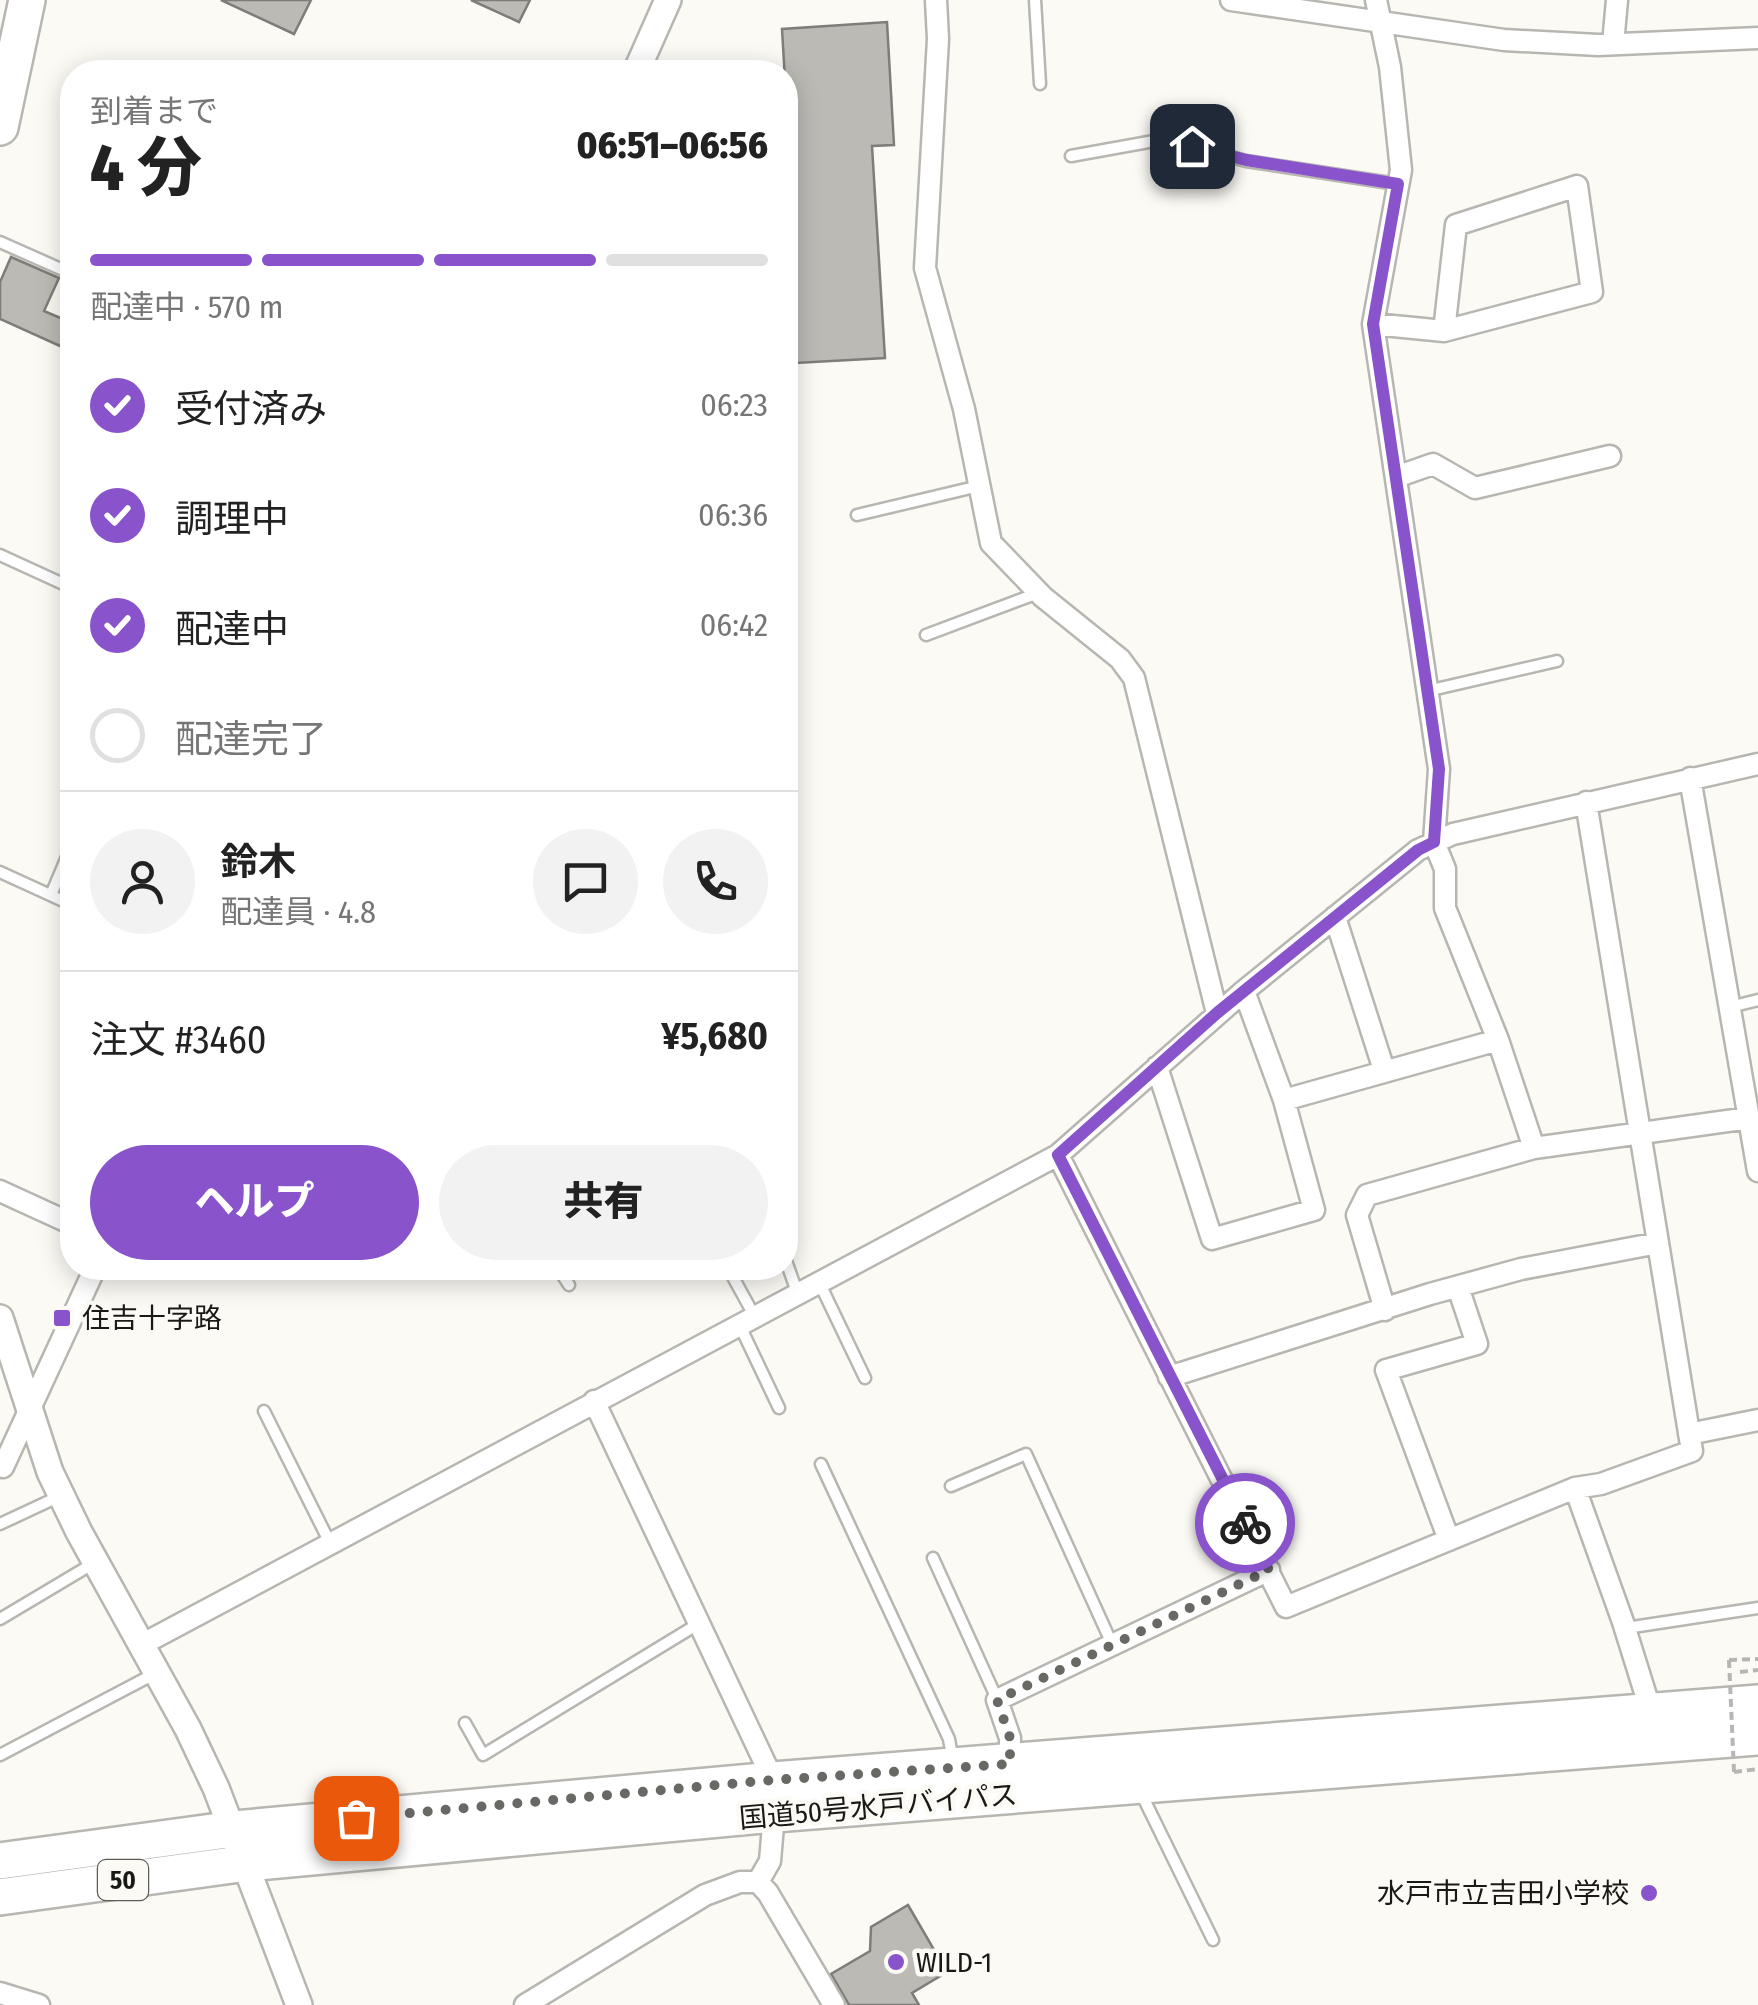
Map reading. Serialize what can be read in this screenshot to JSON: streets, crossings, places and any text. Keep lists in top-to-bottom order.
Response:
{
  "streets": {
    "highway": ["国道50号水戸バイパス", "50"]
  },
  "places": {
    "transit": ["住吉十字路"],
    "other": ["水戸市立吉田小学校", "WILD-1"]
  },
  "page": {
    "heading": ["4 分", "到着まで", "06:51–06:56"],
    "panel": [
      "鈴木",
      "配達員 · 4.8",
      "注文 #3460",
      "¥5,680"
    ],
    "bar": "配達中 · 570 m",
    "list": [
      ["受付済み", "06:23"],
      ["調理中", "06:36"],
      ["配達中", "06:42"],
      "配達完了"
    ],
    "buttons": ["ヘルプ", "共有"]
  }
}
